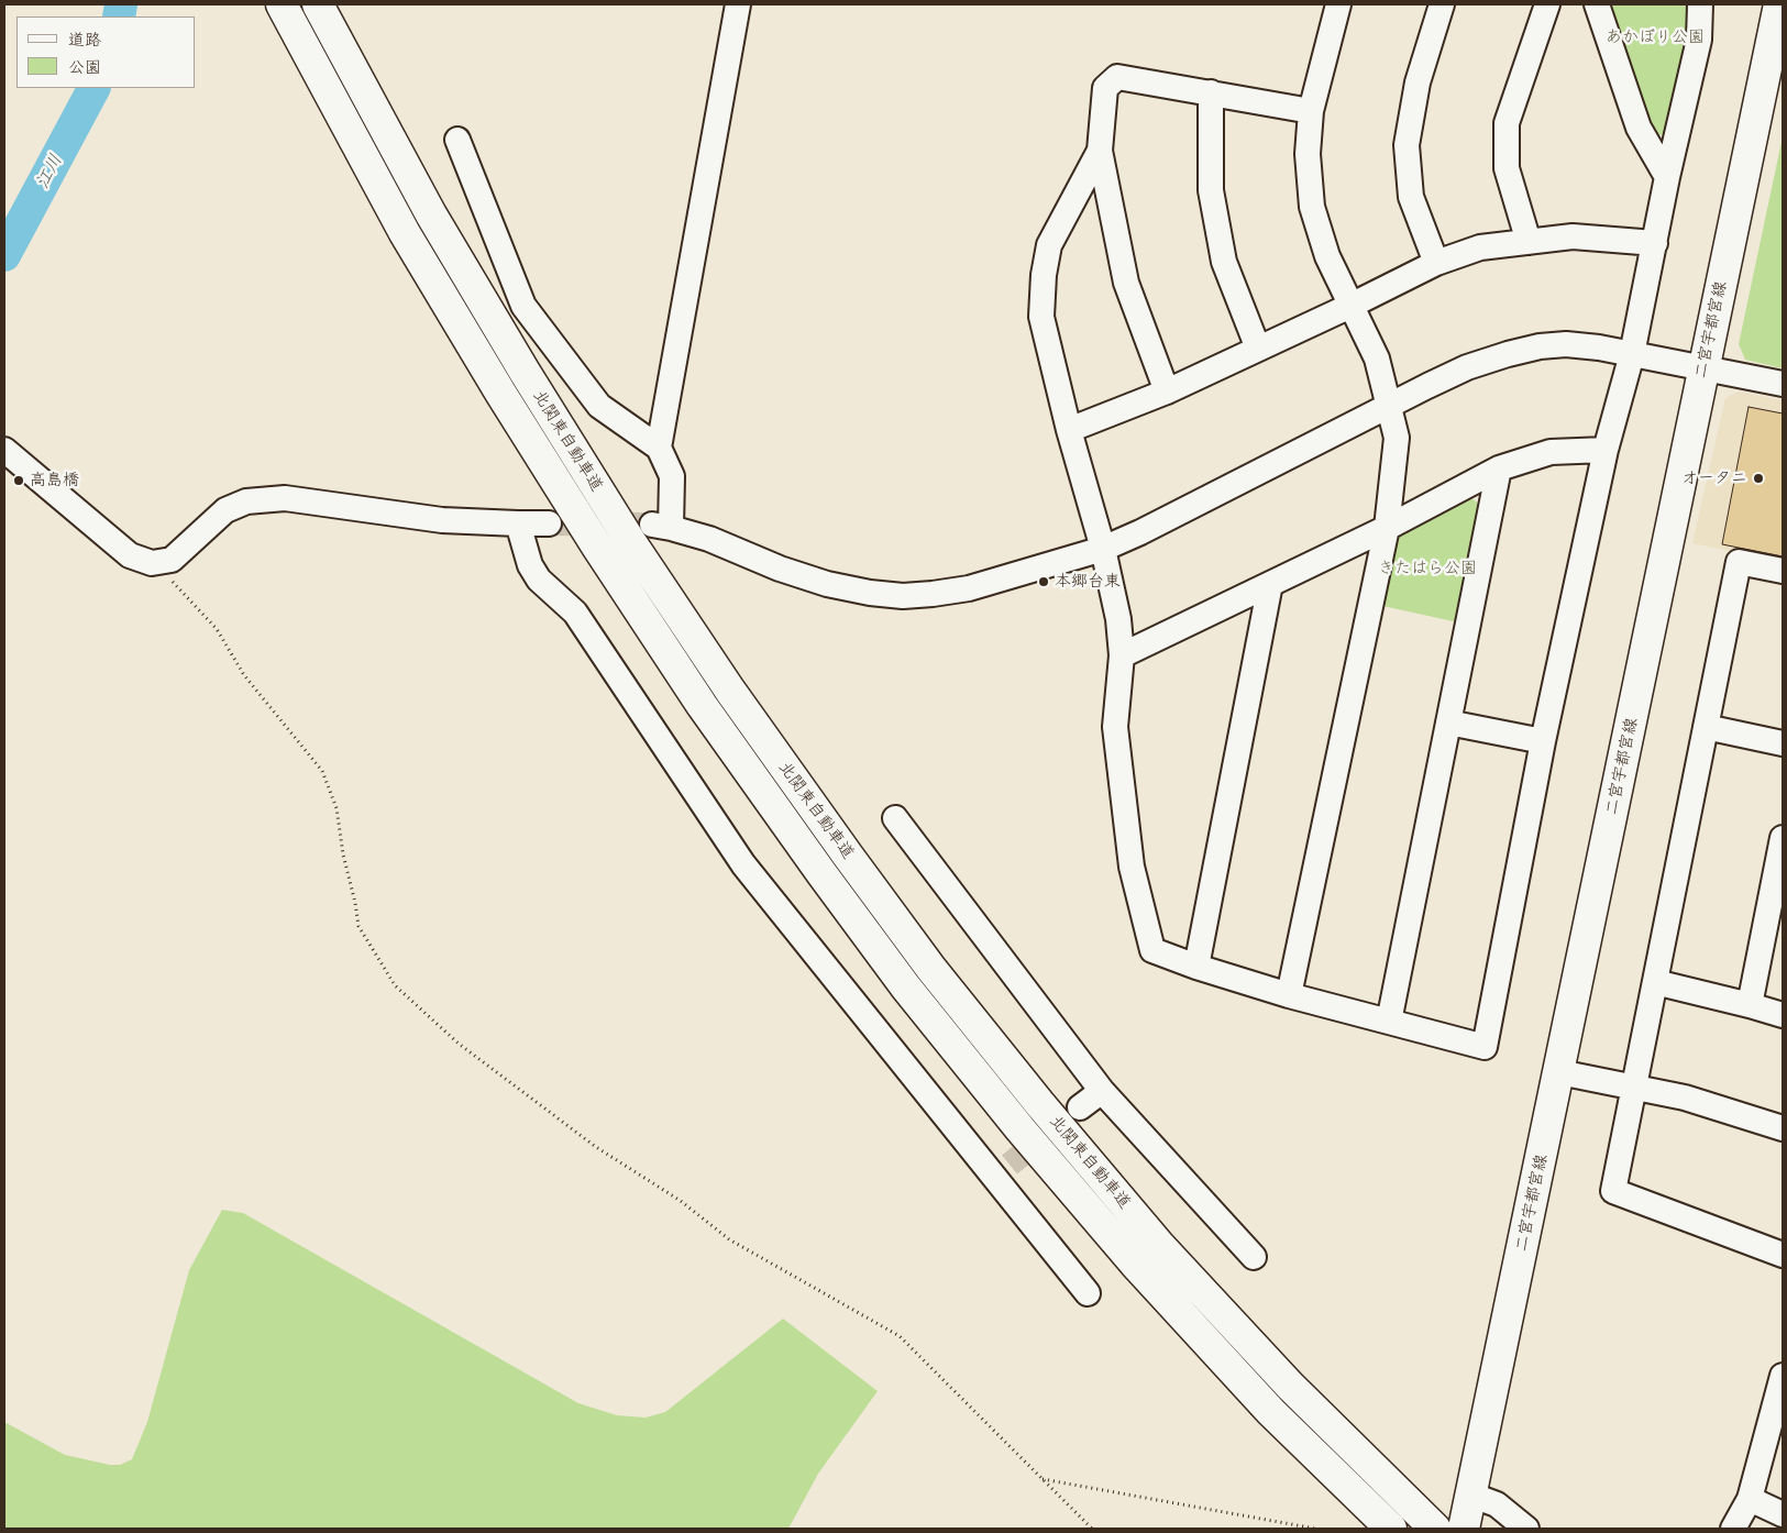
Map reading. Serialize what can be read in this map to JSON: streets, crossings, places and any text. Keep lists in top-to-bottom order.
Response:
{
  "streets": {
    "main road": ["二宮宇都宮線", "北関東自動車道"]
  },
  "water": ["江川"],
  "parks": ["あかぼり公園", "きたはら公園"],
  "places": ["オータニ", "高島橋", "本郷台東"],
  "legend": ["道路", "公園"]
}
